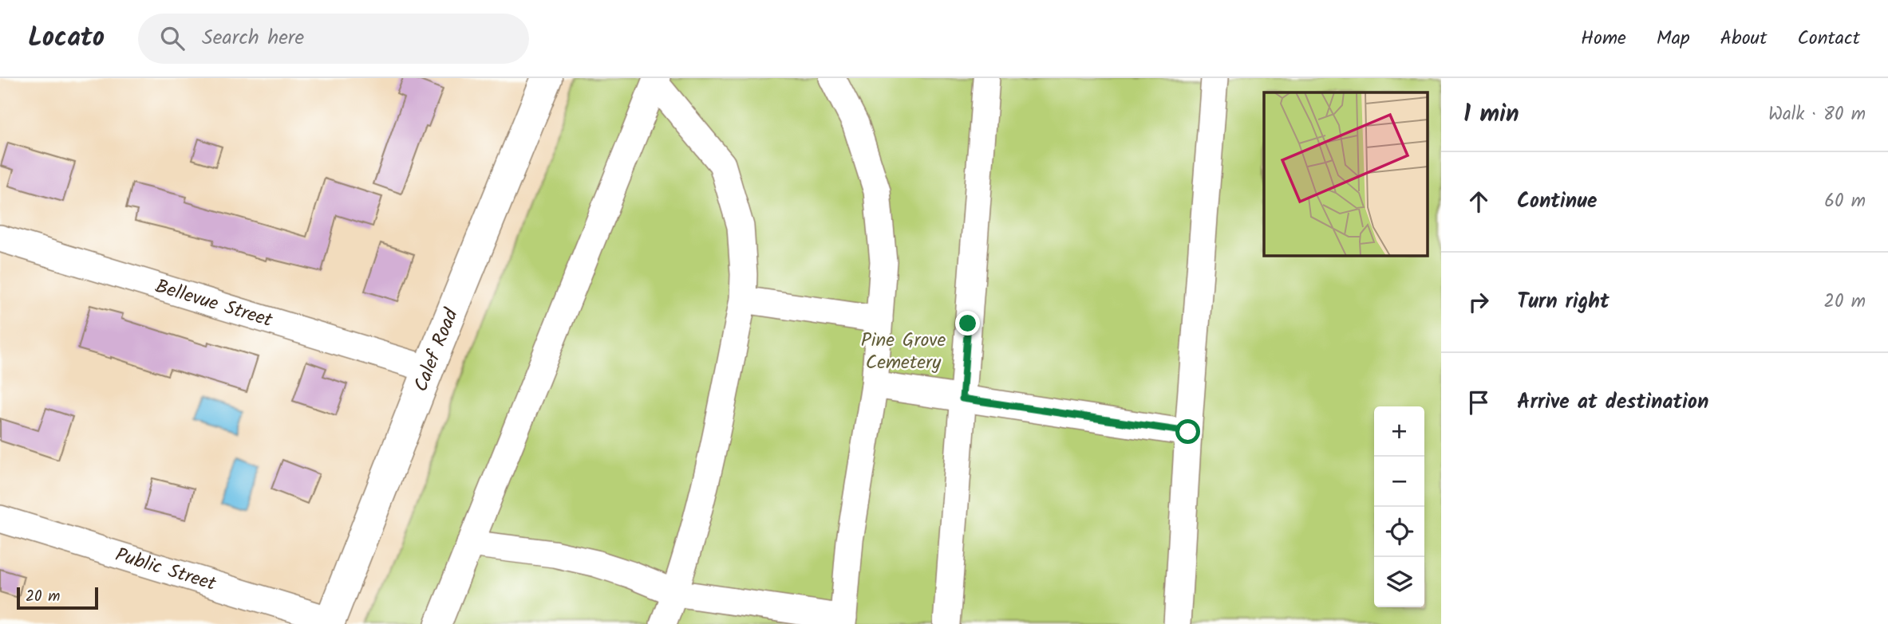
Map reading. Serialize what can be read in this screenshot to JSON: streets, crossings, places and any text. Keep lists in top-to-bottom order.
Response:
{
  "streets": {
    "main road": ["Calef Road"],
    "street": ["Bellevue Street", "Public Street"]
  },
  "crossings": [
    ["Bellevue Street", "Calef Road"],
    ["Calef Road", "Public Street"]
  ],
  "parks": ["Pine Grove Cemetery"],
  "scale_bar": "20 m",
  "page": {
    "header": "Locato",
    "search": "Search here",
    "nav": [
      "Home",
      "Map",
      "About",
      "Contact"
    ],
    "heading": ["1 min", "Walk · 80 m"],
    "list": [
      ["Continue", "60 m"],
      ["Turn right", "20 m"],
      "Arrive at destination"
    ],
    "map_buttons": ["+", "−"],
    "scale": "20 m"
  }
}
